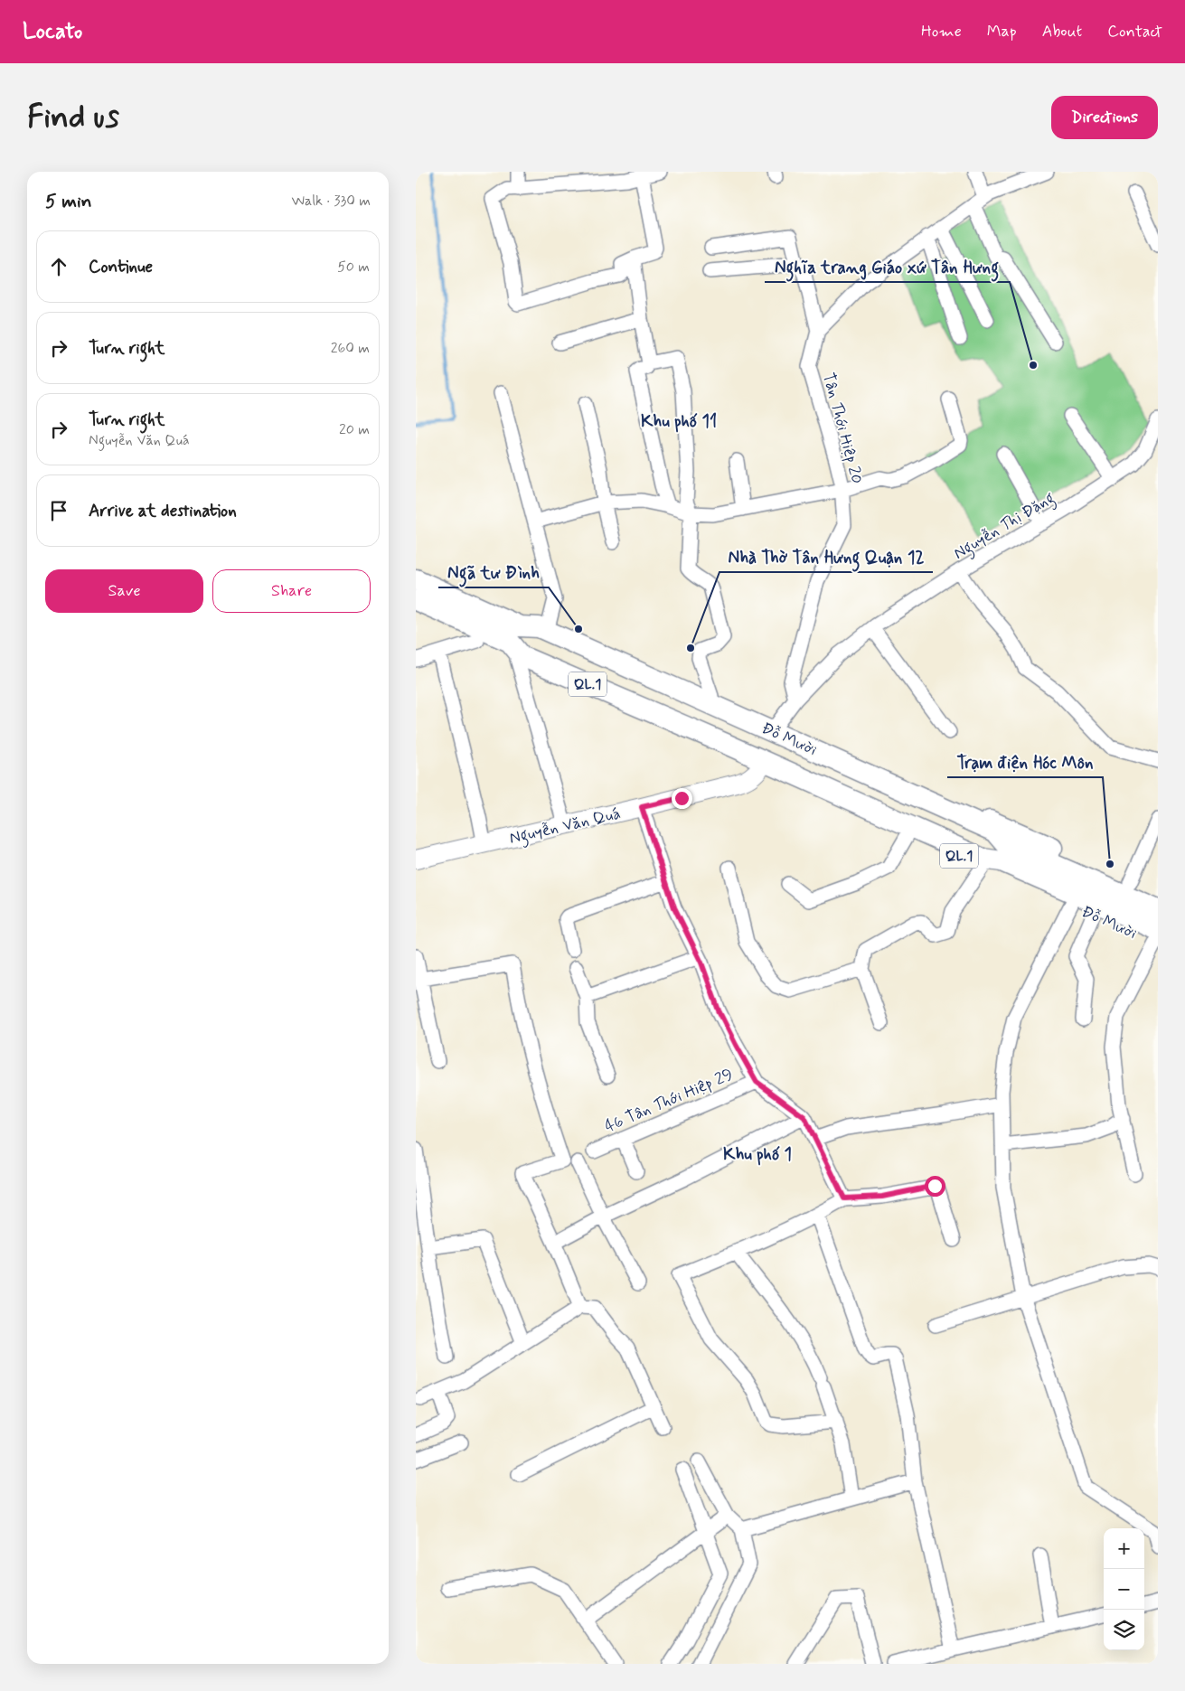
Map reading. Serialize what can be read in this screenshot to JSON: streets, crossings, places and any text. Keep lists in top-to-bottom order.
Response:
{
  "streets": {
    "highway": ["QL.1", "Đỗ Mười"],
    "main road": ["Nguyễn Văn Quá"],
    "street": ["Tân Thới Hiệp 20", "Nguyễn Thị Đặng", "46 Tân Thới Hiệp 29"]
  },
  "crossings": [
    ["Tân Thới Hiệp 20", "Nguyễn Thị Đặng"],
    ["Nguyễn Thị Đặng", "Đỗ Mười"],
    ["Đỗ Mười", "Nguyễn Văn Quá"]
  ],
  "districts": ["Khu phố 11", "Khu phố 1"],
  "places": [
    "Nghĩa trang Giáo xứ Tân Hưng",
    "Ngã tư Đình",
    "Nhà Thờ Tân Hưng Quận 12",
    "Trạm điện Hóc Môn"
  ],
  "page": {
    "header": "Locato",
    "nav": [
      "Home",
      "Map",
      "About",
      "Contact"
    ],
    "buttons": [
      "Directions",
      ["Save", "Share"]
    ],
    "title": "Find us",
    "heading": ["5 min", "Walk · 330 m"],
    "list": [
      ["Continue", "50 m"],
      ["Turn right", "260 m"],
      ["Turn right", "Nguyễn Văn Quá", "20 m"],
      "Arrive at destination"
    ],
    "map_buttons": ["+", "−"]
  }
}
